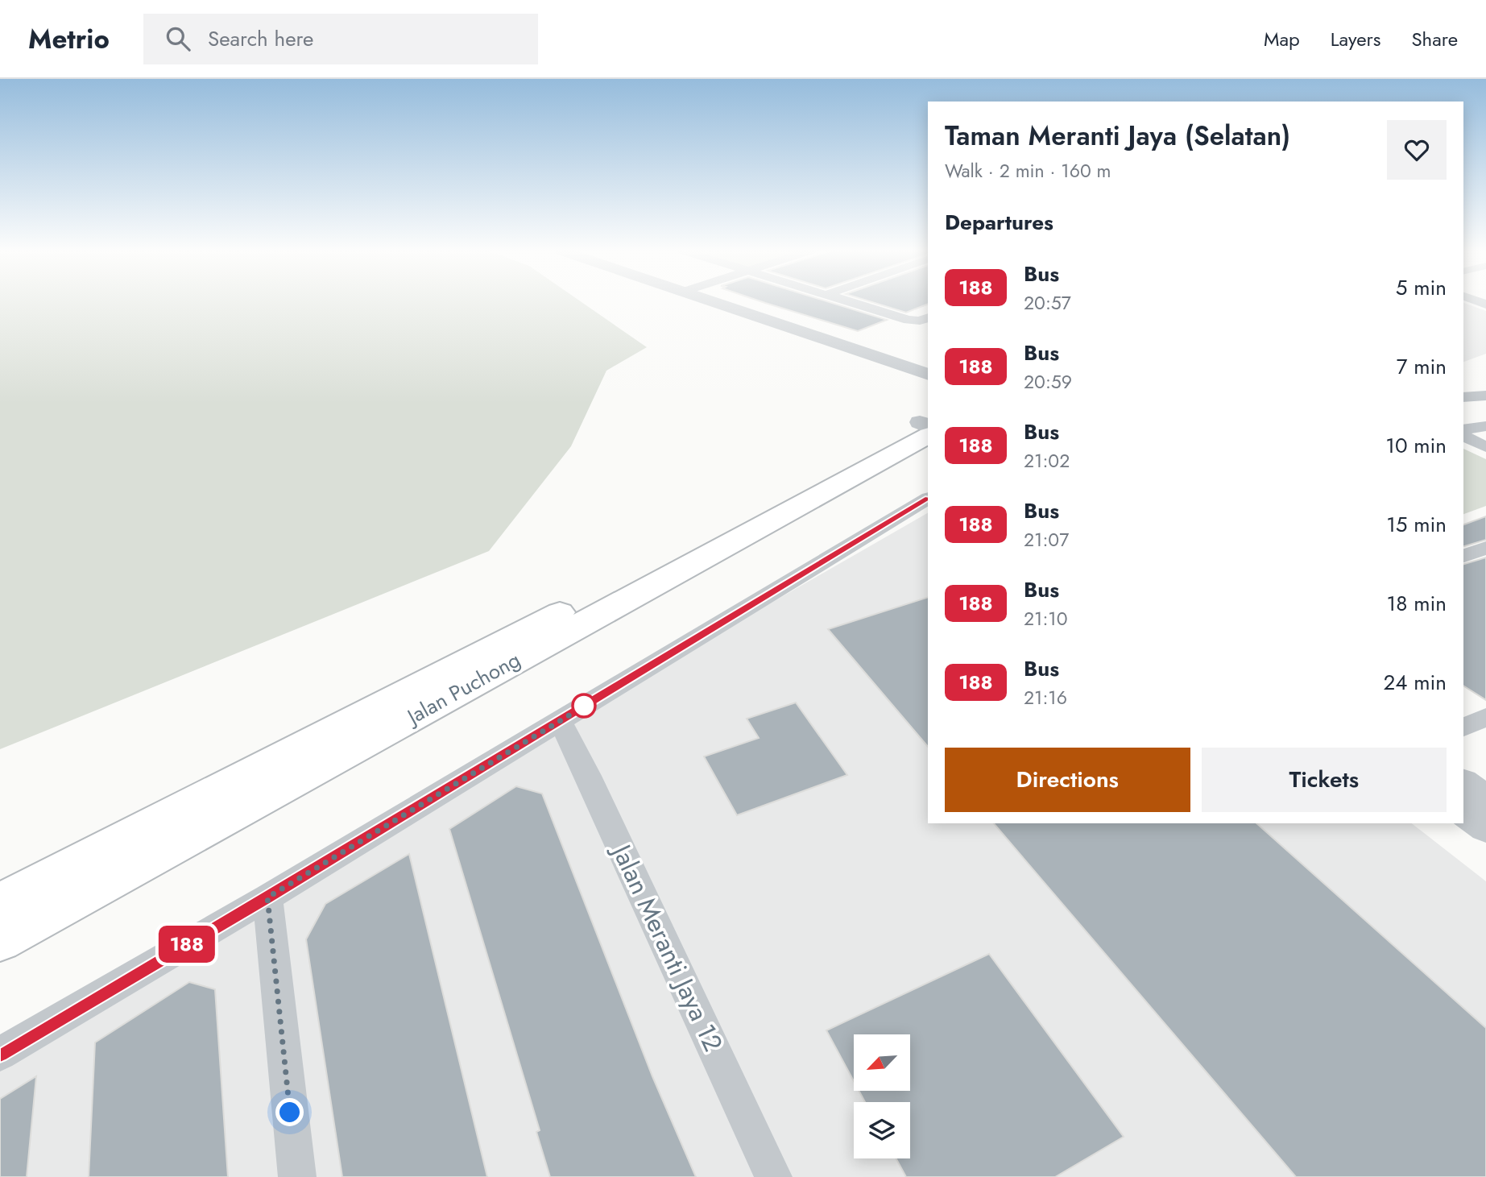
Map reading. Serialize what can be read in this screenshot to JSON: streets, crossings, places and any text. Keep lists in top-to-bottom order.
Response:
{
  "streets": {
    "main road": ["Jalan Puchong"],
    "street": ["Jalan Meranti Jaya 12"]
  },
  "lines": ["bus line 188"],
  "north": "bottom left",
  "page": {
    "header": "Metrio",
    "search": "Search here",
    "nav": ["Map", "Layers", "Share"],
    "on_map": "188",
    "heading": [
      ["Taman Meranti Jaya (Selatan)", "Walk · 2 min · 160 m"],
      "Departures"
    ],
    "list": [
      {
        "mark": "188",
        "name": "Bus",
        "note": "20:57",
        "value": "5 min"
      },
      {
        "mark": "188",
        "name": "Bus",
        "note": "20:59",
        "value": "7 min"
      },
      {
        "mark": "188",
        "name": "Bus",
        "note": "21:02",
        "value": "10 min"
      },
      {
        "mark": "188",
        "name": "Bus",
        "note": "21:07",
        "value": "15 min"
      },
      {
        "mark": "188",
        "name": "Bus",
        "note": "21:10",
        "value": "18 min"
      },
      {
        "mark": "188",
        "name": "Bus",
        "note": "21:16",
        "value": "24 min"
      }
    ],
    "buttons": ["Directions", "Tickets"]
  }
}
